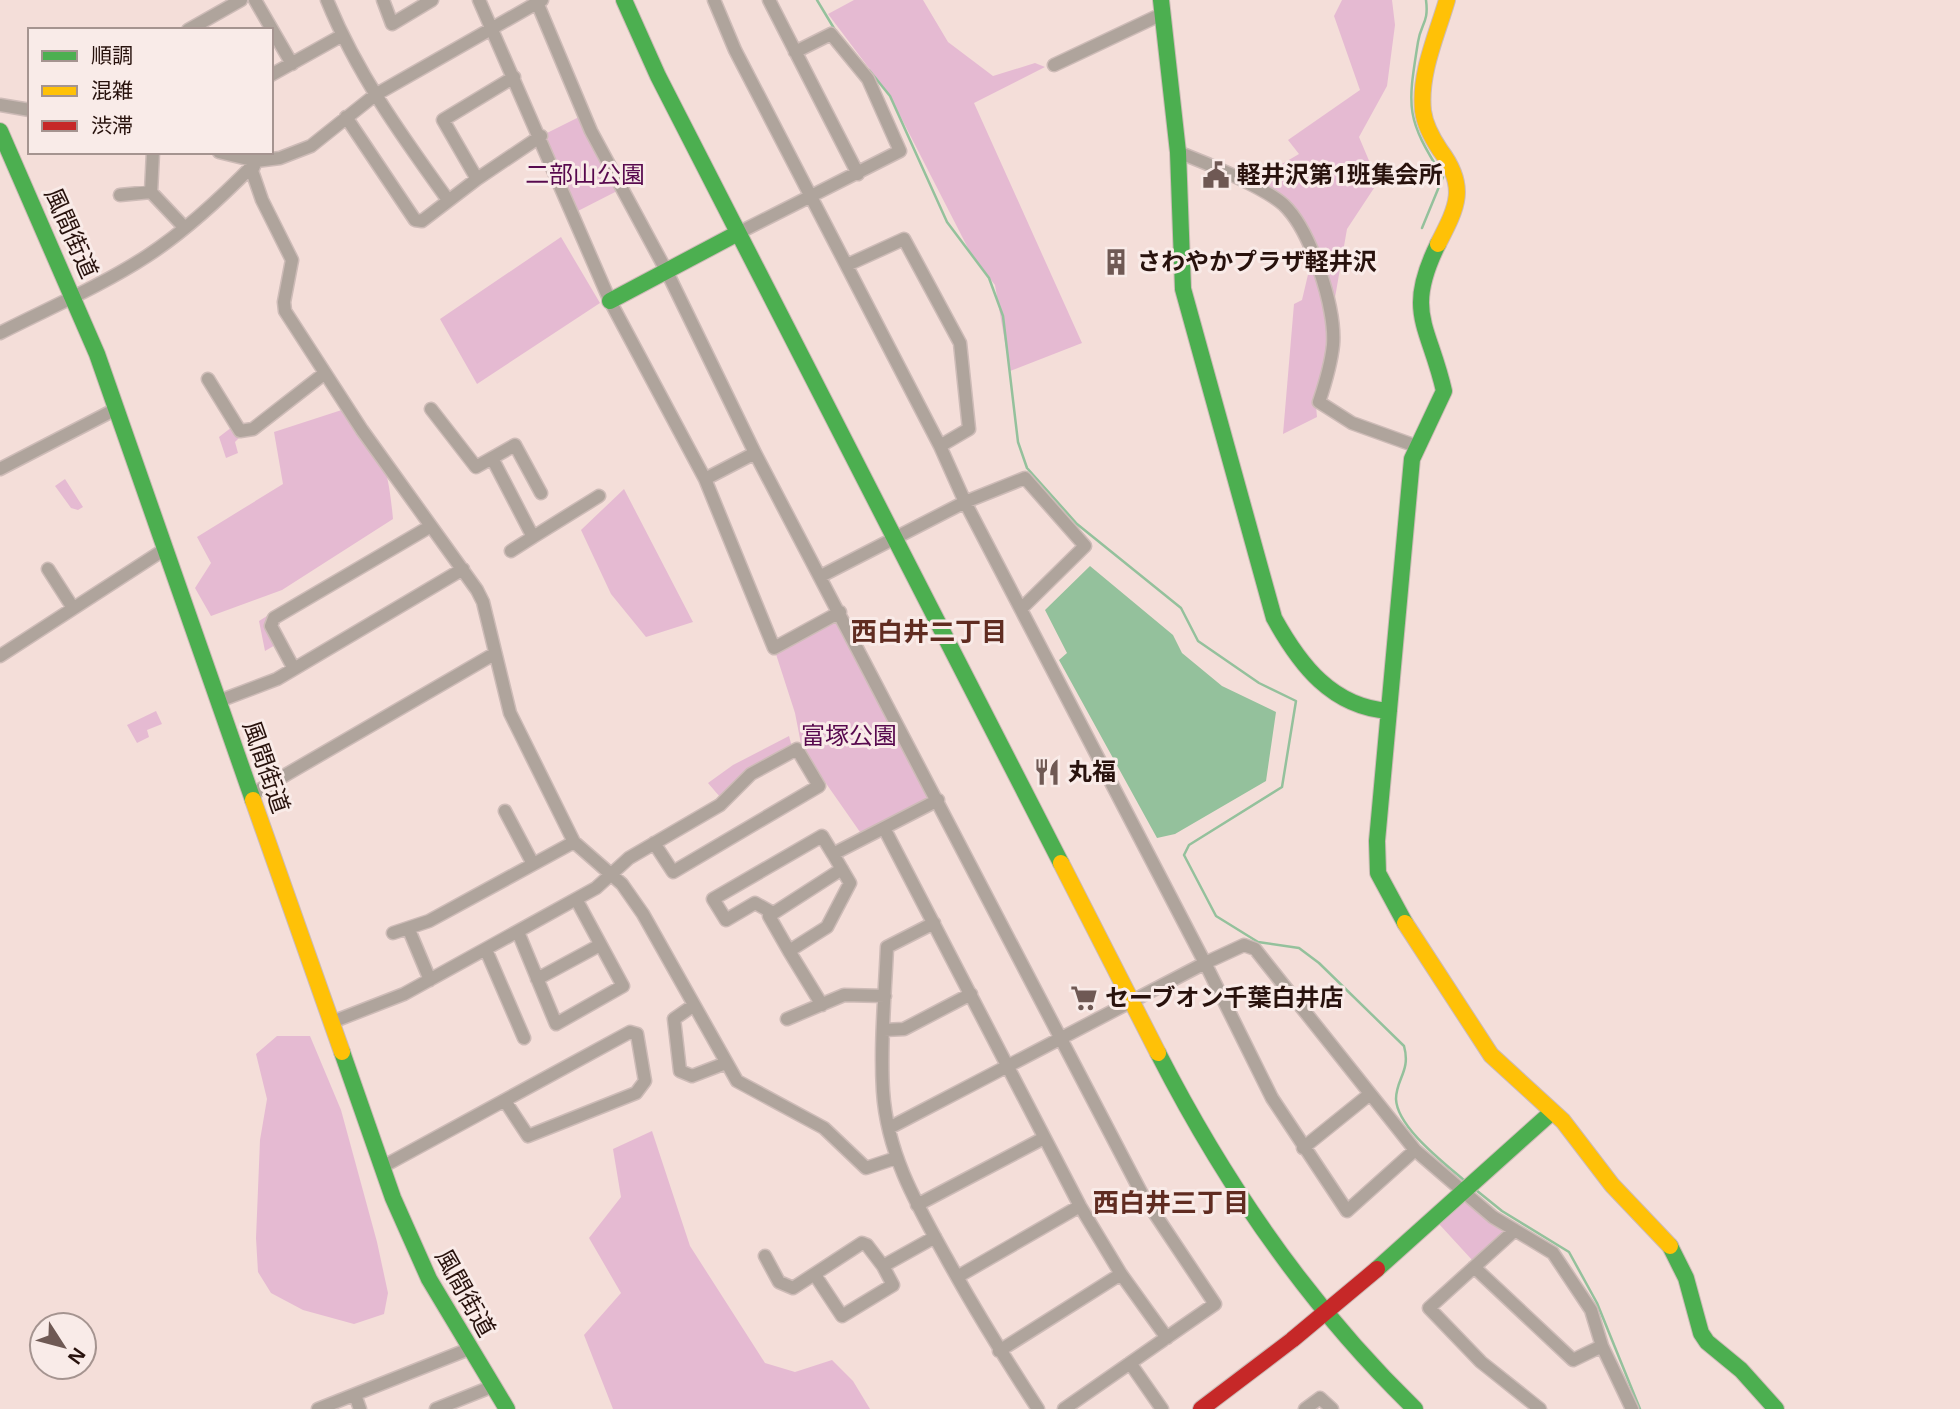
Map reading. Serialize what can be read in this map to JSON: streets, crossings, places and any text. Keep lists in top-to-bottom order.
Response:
{
  "streets": {
    "street": ["風間街道"]
  },
  "districts": ["西白井二丁目", "西白井三丁目"],
  "parks": ["二部山公園", "富塚公園"],
  "places": {
    "public building": ["軽井沢第1班集会所"],
    "building": ["さわやかプラザ軽井沢"],
    "restaurant": ["丸福"],
    "supermarket": ["セーブオン千葉白井店"]
  },
  "legend": ["順調", "混雑", "渋滞"],
  "north": "bottom right"
}
